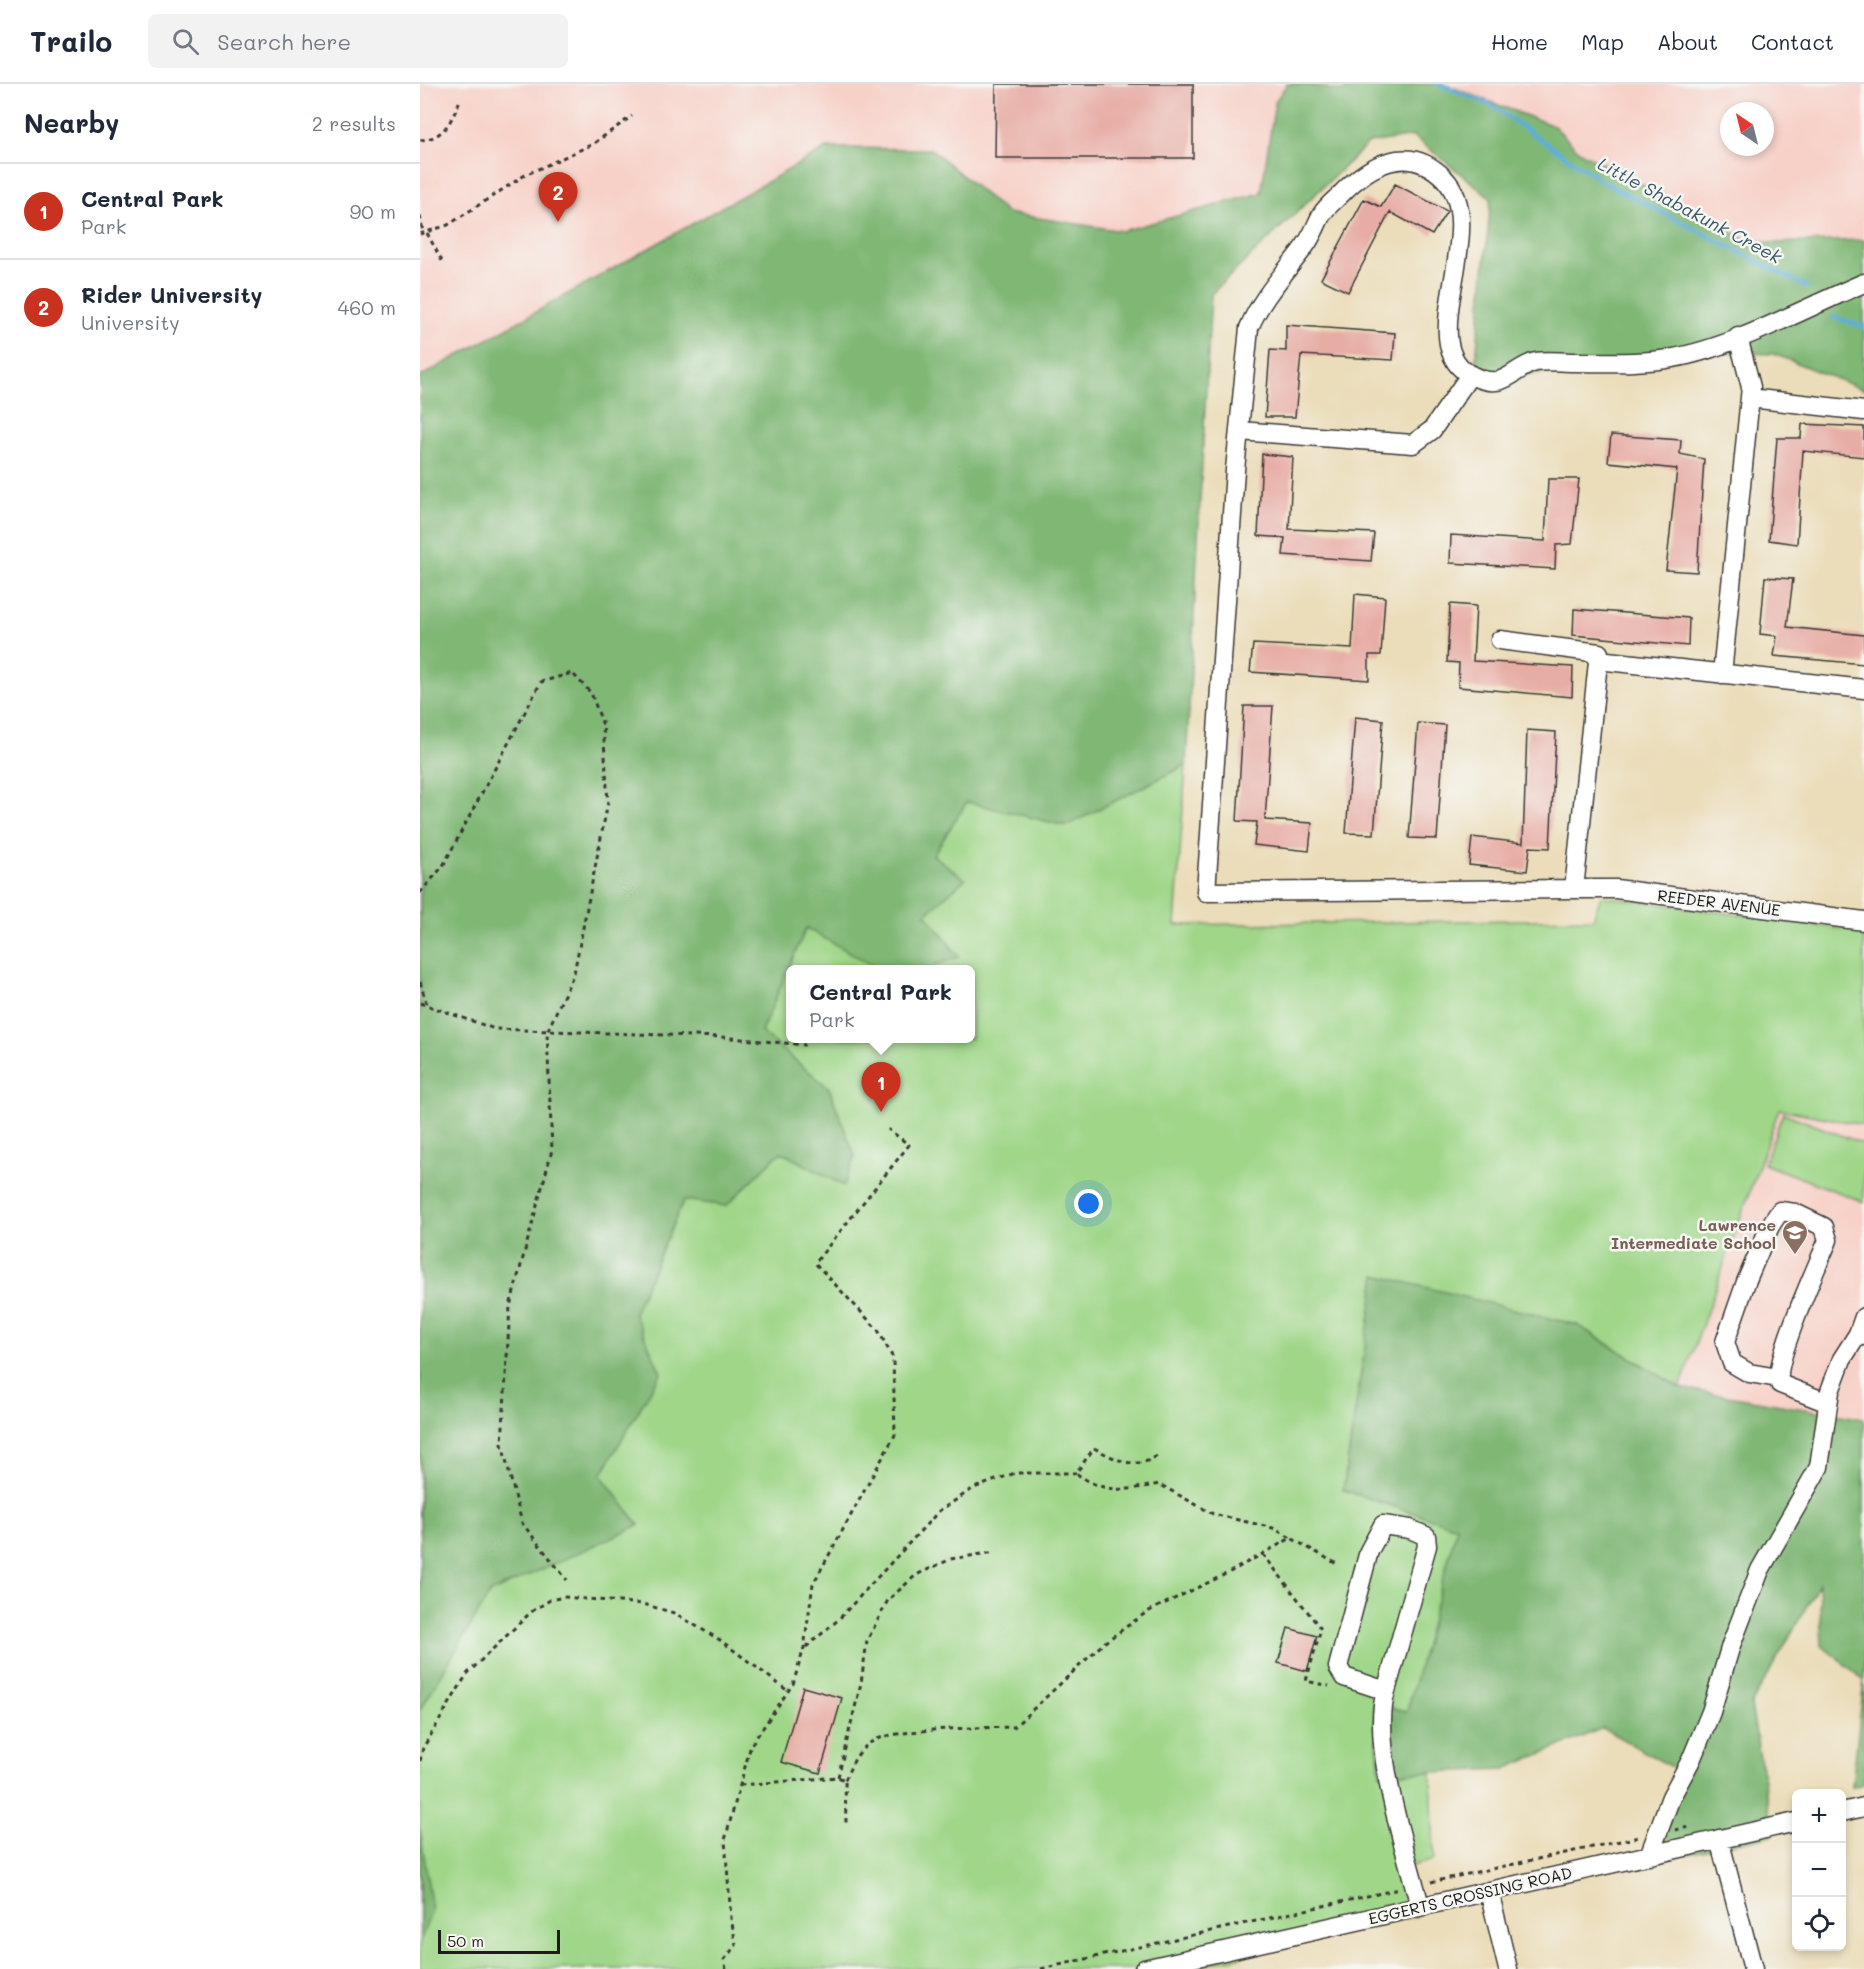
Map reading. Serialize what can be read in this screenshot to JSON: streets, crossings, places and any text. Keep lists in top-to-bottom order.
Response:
{
  "streets": {
    "street": ["REEDER AVENUE", "EGGERTS CROSSING ROAD"]
  },
  "water": ["Little Shabakunk Creek"],
  "places": {
    "school or university": ["Lawrence Intermediate School"]
  },
  "scale_bar": "50 m",
  "north": "top left",
  "page": {
    "header": "Trailo",
    "search": "Search here",
    "nav": [
      "Home",
      "Map",
      "About",
      "Contact"
    ],
    "heading": ["Nearby", "2 results"],
    "list": [
      {
        "mark": "1",
        "name": "Central Park",
        "note": "Park",
        "value": "90 m"
      },
      {
        "mark": "2",
        "name": "Rider University",
        "note": "University",
        "value": "460 m"
      }
    ],
    "pins": ["2", "1"],
    "popup": ["Central Park", "Park"],
    "map_buttons": ["+", "−"],
    "scale": "50 m"
  }
}
